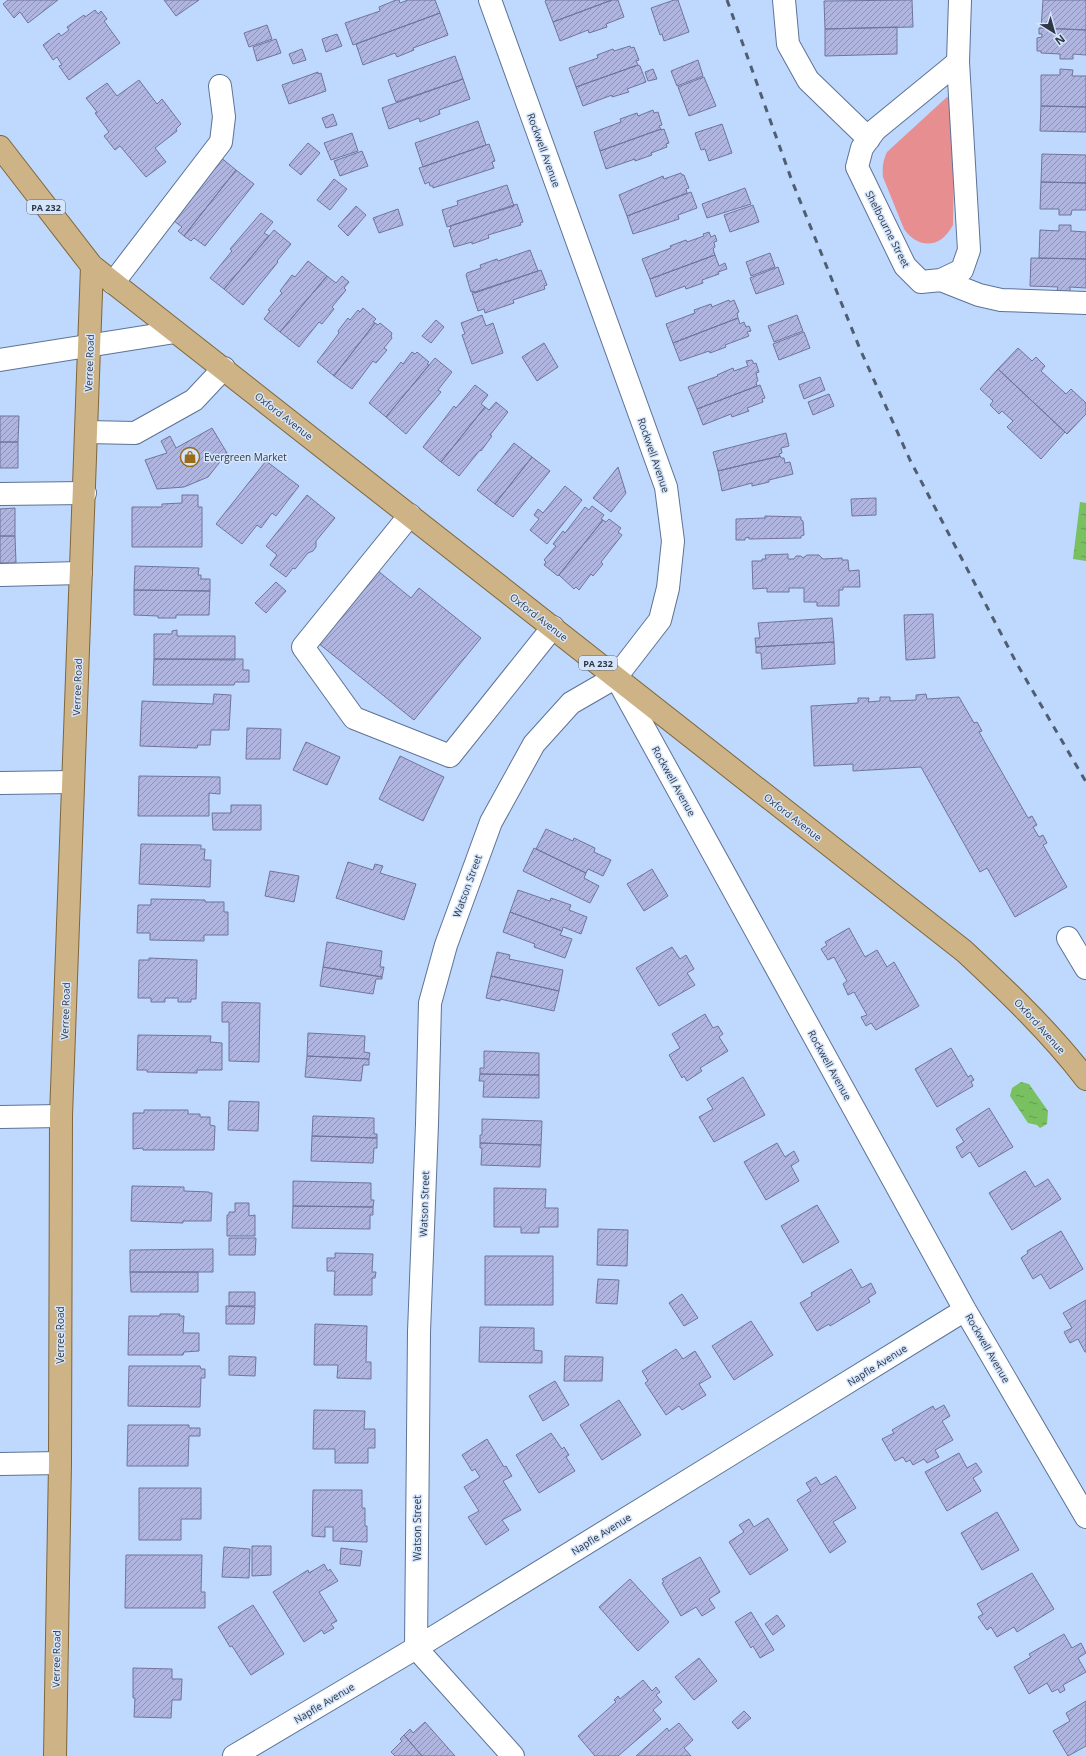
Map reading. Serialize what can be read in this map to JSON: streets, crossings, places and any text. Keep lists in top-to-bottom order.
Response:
{
  "streets": {
    "main road": ["PA 232", "Verree Road", "Oxford Avenue"],
    "street": [
      "Rockwell Avenue",
      "Shelbourne Street",
      "Watson Street",
      "Napfle Avenue"
    ]
  },
  "crossings": [
    ["Rockwell Avenue", "Oxford Avenue"],
    ["Rockwell Avenue", "Watson Street"],
    ["Rockwell Avenue", "Napfle Avenue"],
    ["Verree Road", "Oxford Avenue"],
    ["Oxford Avenue", "Watson Street"],
    ["Watson Street", "Napfle Avenue"]
  ],
  "places": {
    "shop": ["Evergreen Market"]
  },
  "north": "bottom right"
}
